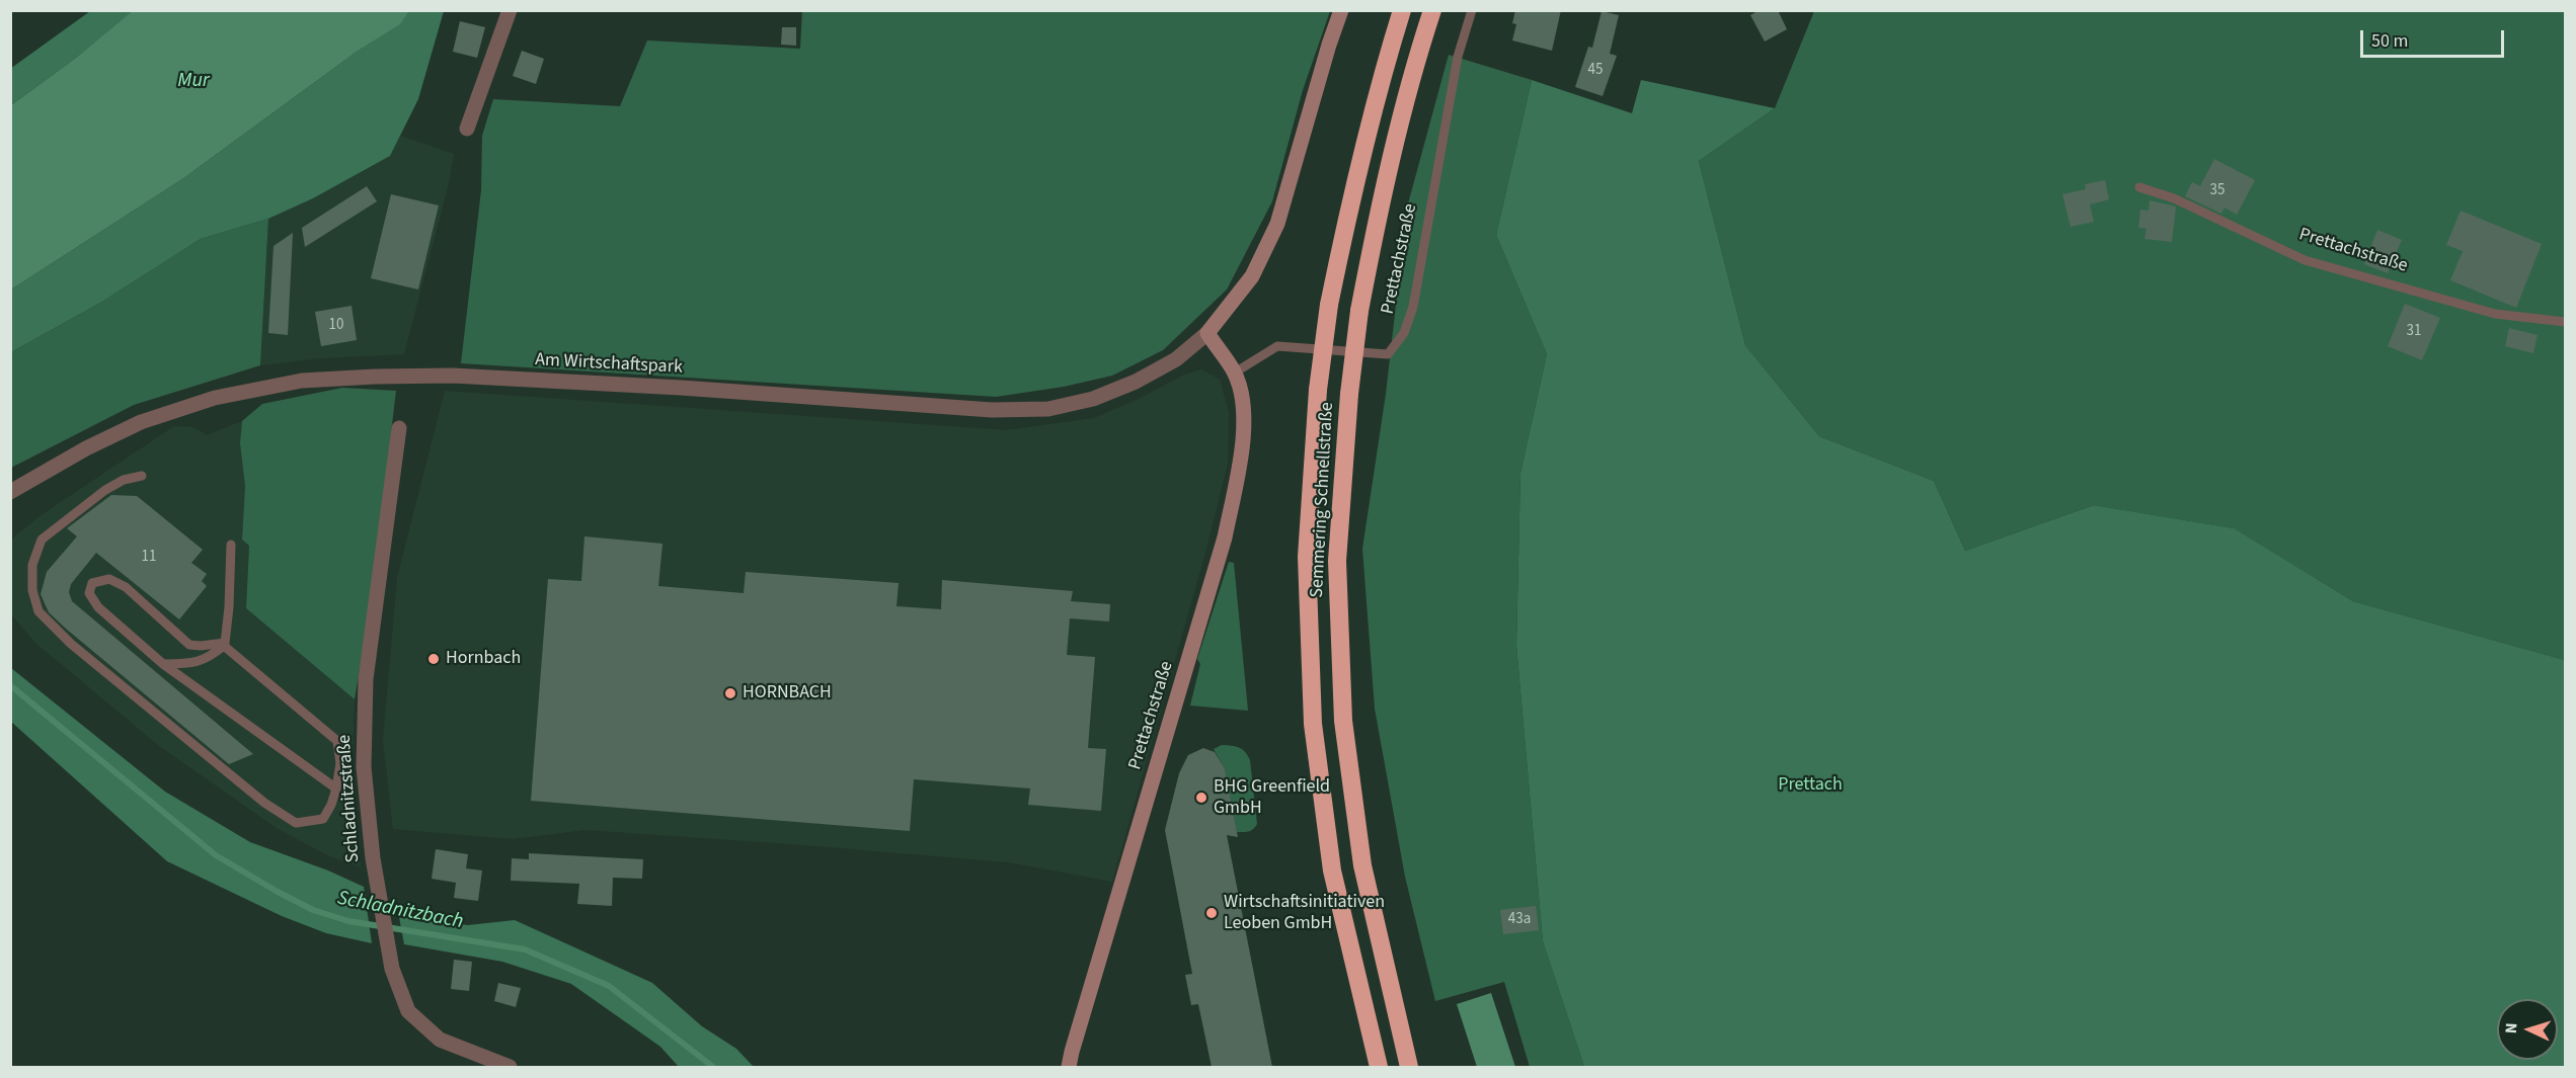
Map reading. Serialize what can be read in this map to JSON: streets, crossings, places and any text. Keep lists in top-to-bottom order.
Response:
{
  "streets": {
    "highway": ["Semmering Schnellstraße"],
    "street": ["Prettachstraße", "Am Wirtschaftspark", "Schladnitzstraße"]
  },
  "crossings": [
    ["Prettachstraße", "Am Wirtschaftspark"]
  ],
  "water": ["Mur", "Schladnitzbach"],
  "parks": ["Prettach"],
  "places": [
    "Hornbach",
    "HORNBACH",
    "BHG Greenfield GmbH",
    "Wirtschaftsinitiativen Leoben GmbH"
  ],
  "house_numbers": [
    "45",
    "35",
    "10",
    "31",
    "11",
    "43a"
  ],
  "scale_bar": "50 m",
  "north": "left"
}
